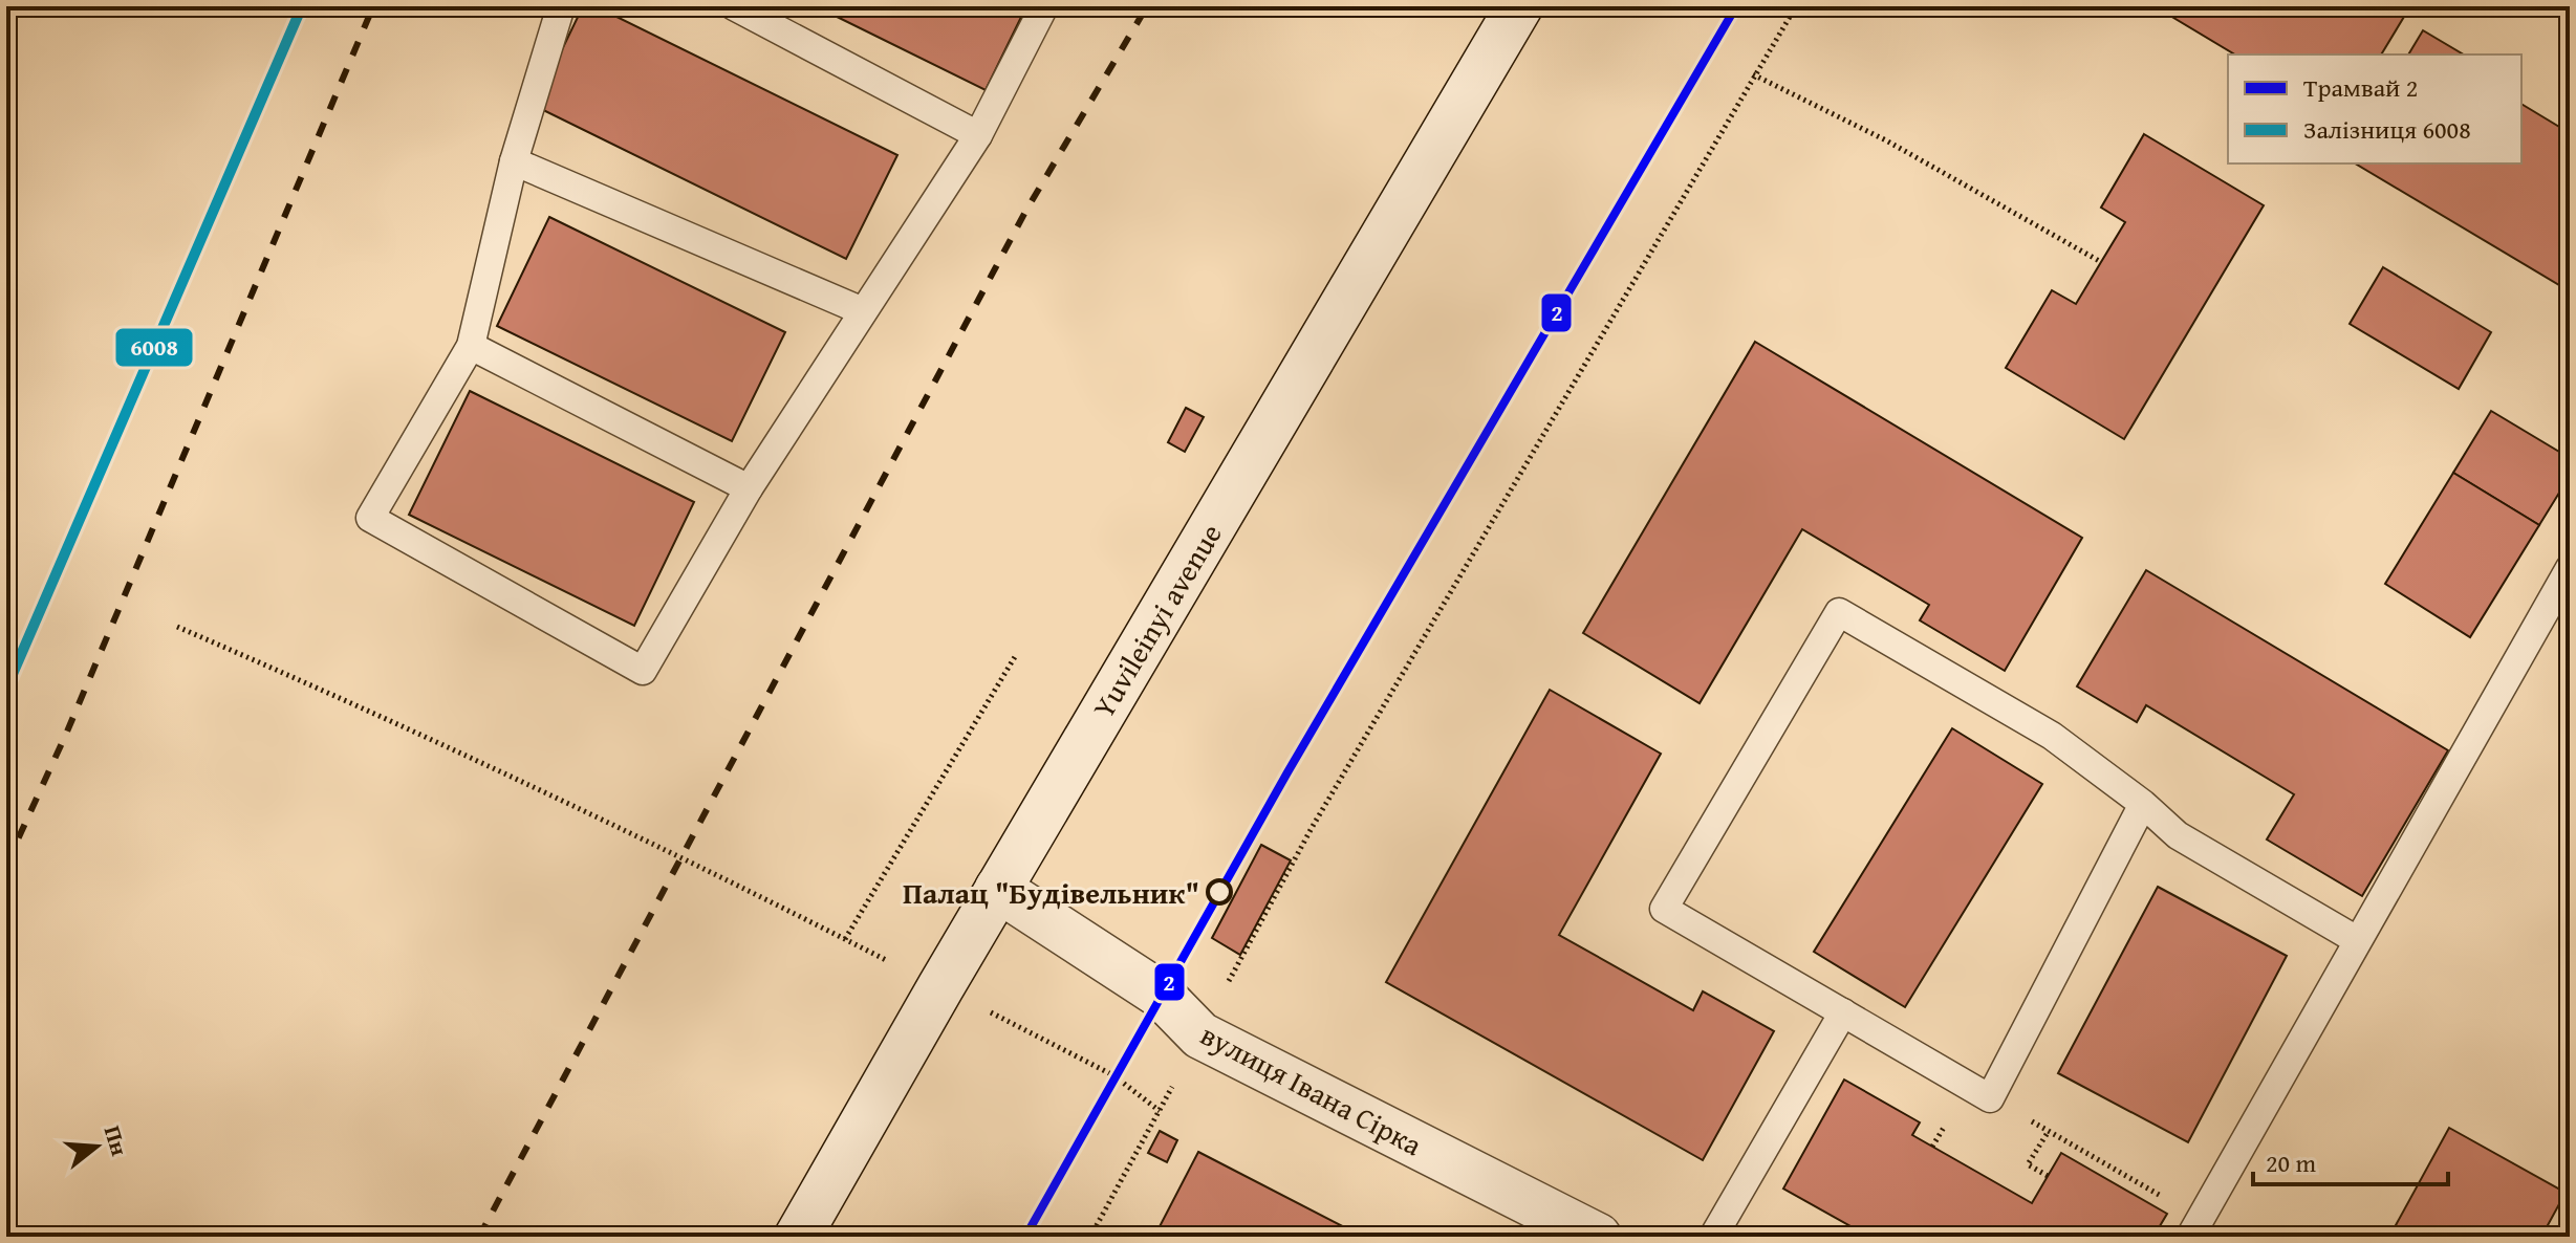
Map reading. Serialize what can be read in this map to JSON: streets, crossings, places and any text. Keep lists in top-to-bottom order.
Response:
{
  "streets": {
    "main road": ["Yuvileinyi avenue", "вулиця Івана Сірка"]
  },
  "crossings": [
    ["Yuvileinyi avenue", "вулиця Івана Сірка"]
  ],
  "places": ["Палац \"Будівельник\""],
  "lines": ["tram line 2", "rail line 6008"],
  "legend": ["Трамвай 2", "Залізниця 6008"],
  "scale_bar": "20 m",
  "north": "right"
}
